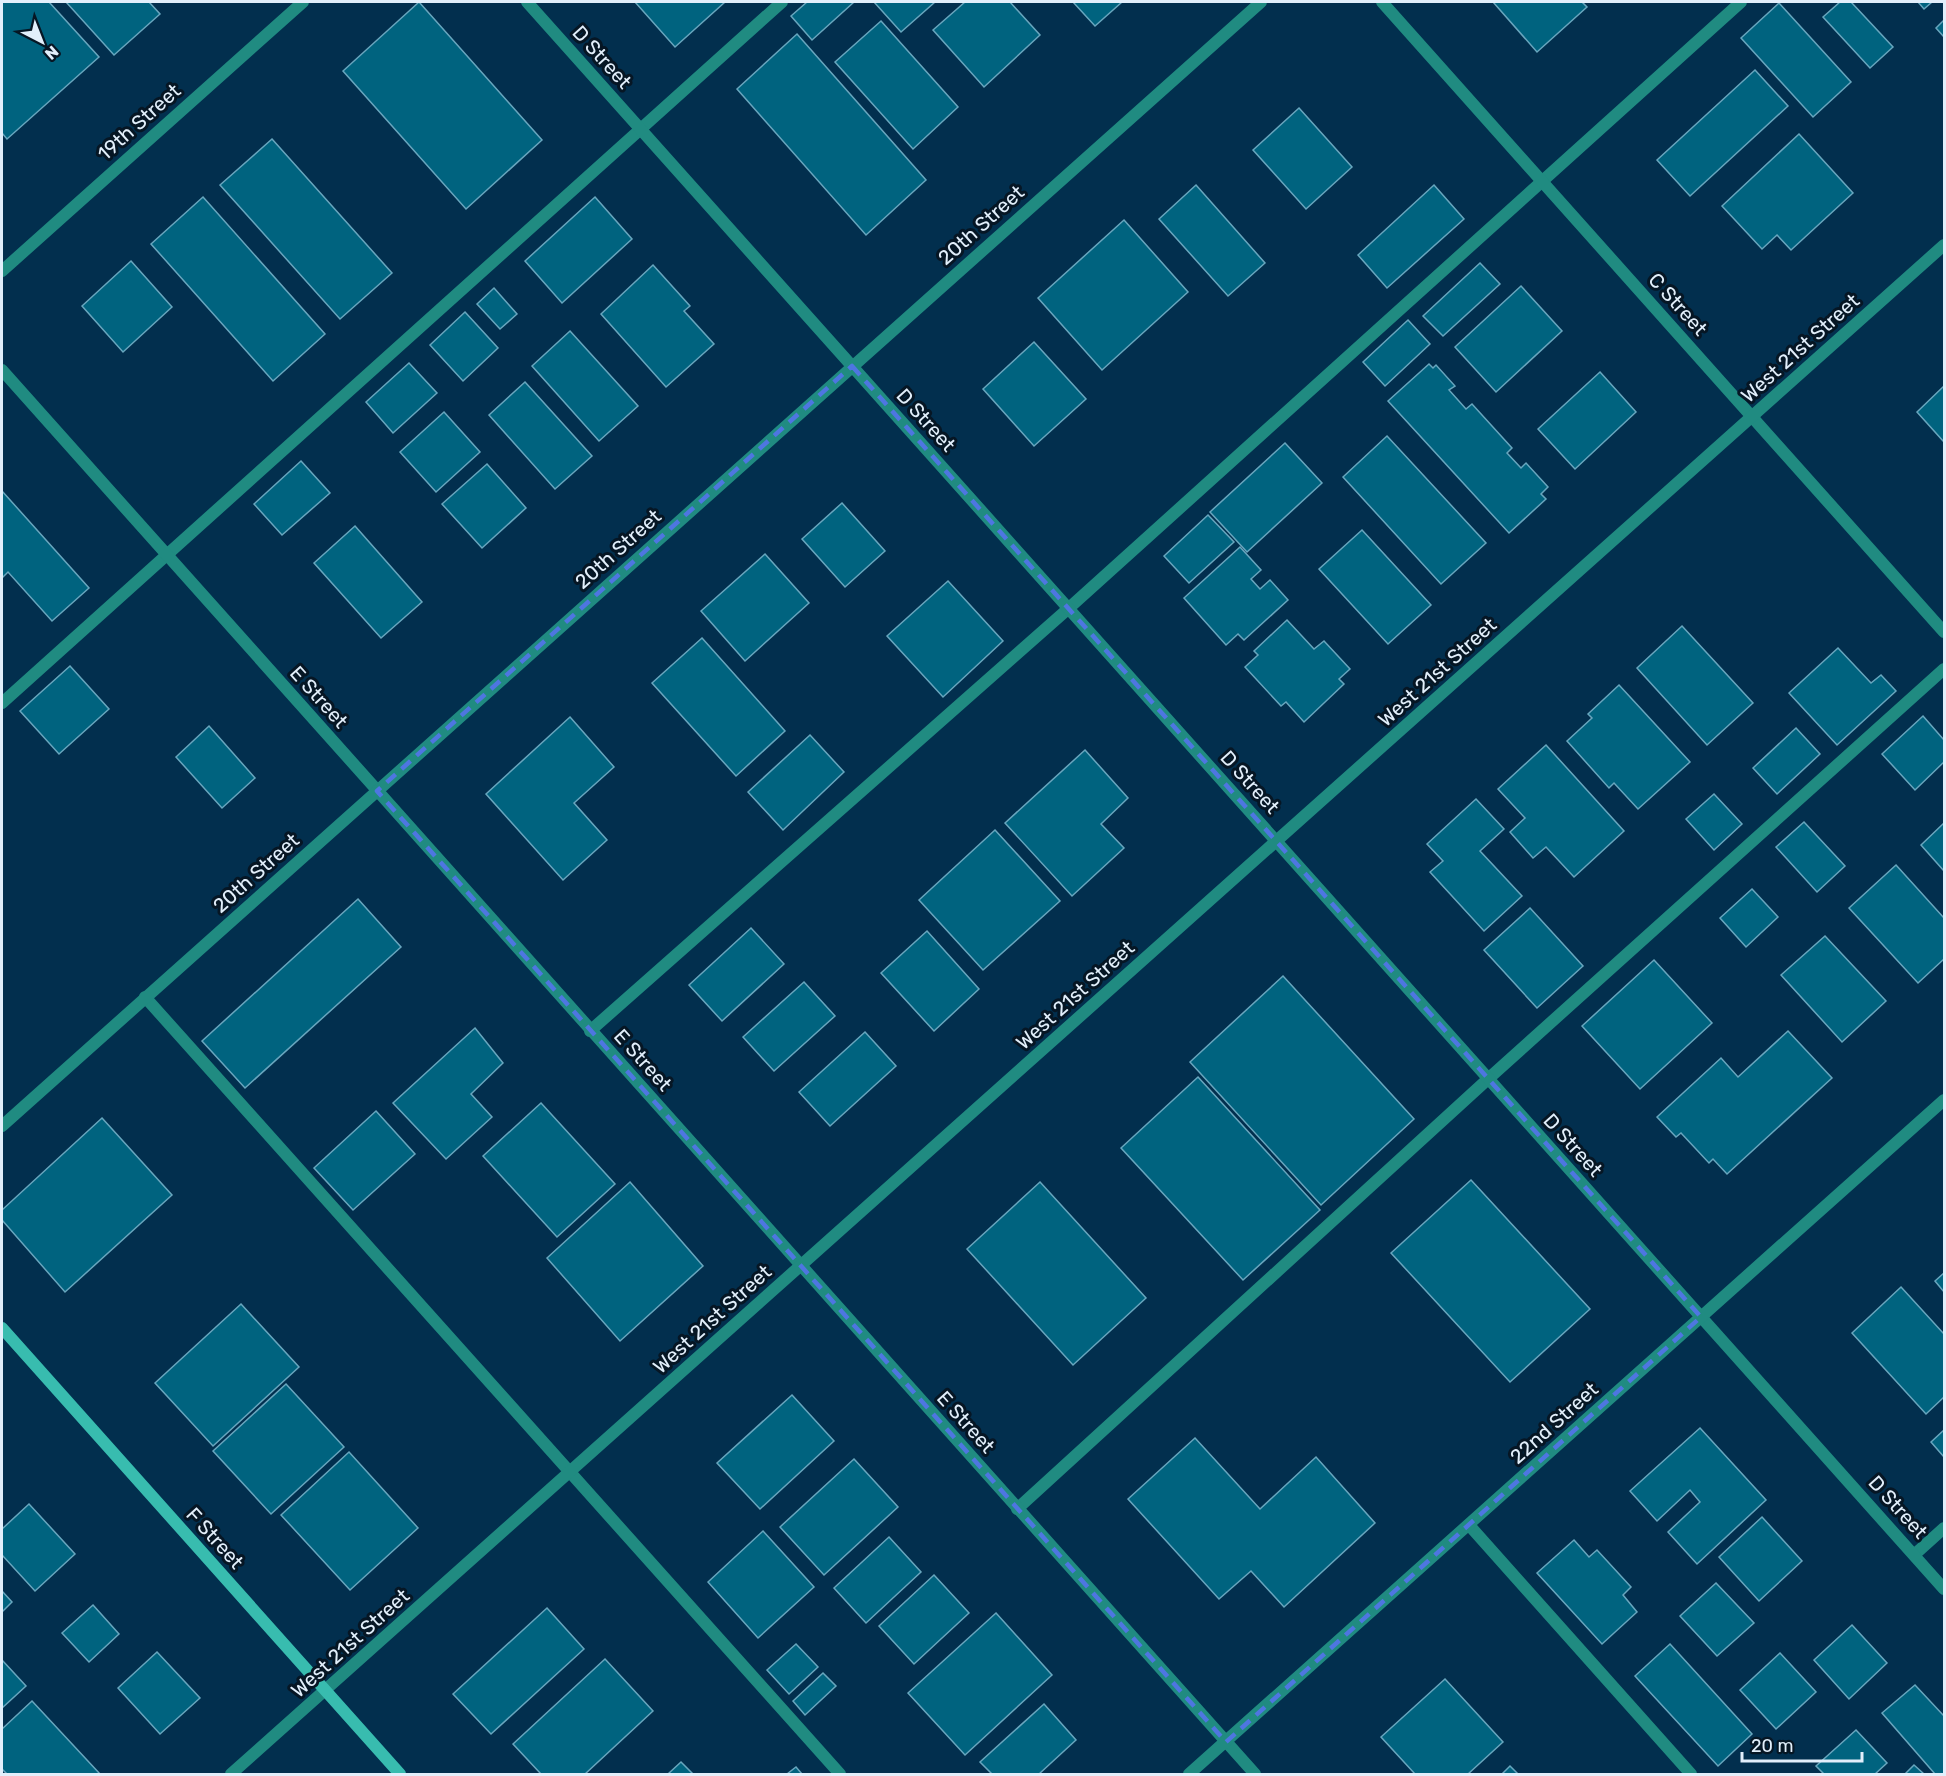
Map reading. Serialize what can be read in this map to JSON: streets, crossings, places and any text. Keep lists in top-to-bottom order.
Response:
{
  "streets": {
    "main road": ["F Street"],
    "street": [
      "D Street",
      "19th Street",
      "20th Street",
      "C Street",
      "West 21st Street",
      "E Street",
      "22nd Street"
    ]
  },
  "crossings": [
    ["D Street", "20th Street"],
    ["D Street", "West 21st Street"],
    ["D Street", "22nd Street"],
    ["20th Street", "E Street"],
    ["C Street", "West 21st Street"],
    ["West 21st Street", "E Street"],
    ["West 21st Street", "F Street"],
    ["E Street", "22nd Street"]
  ],
  "scale_bar": "20 m",
  "north": "bottom right"
}
